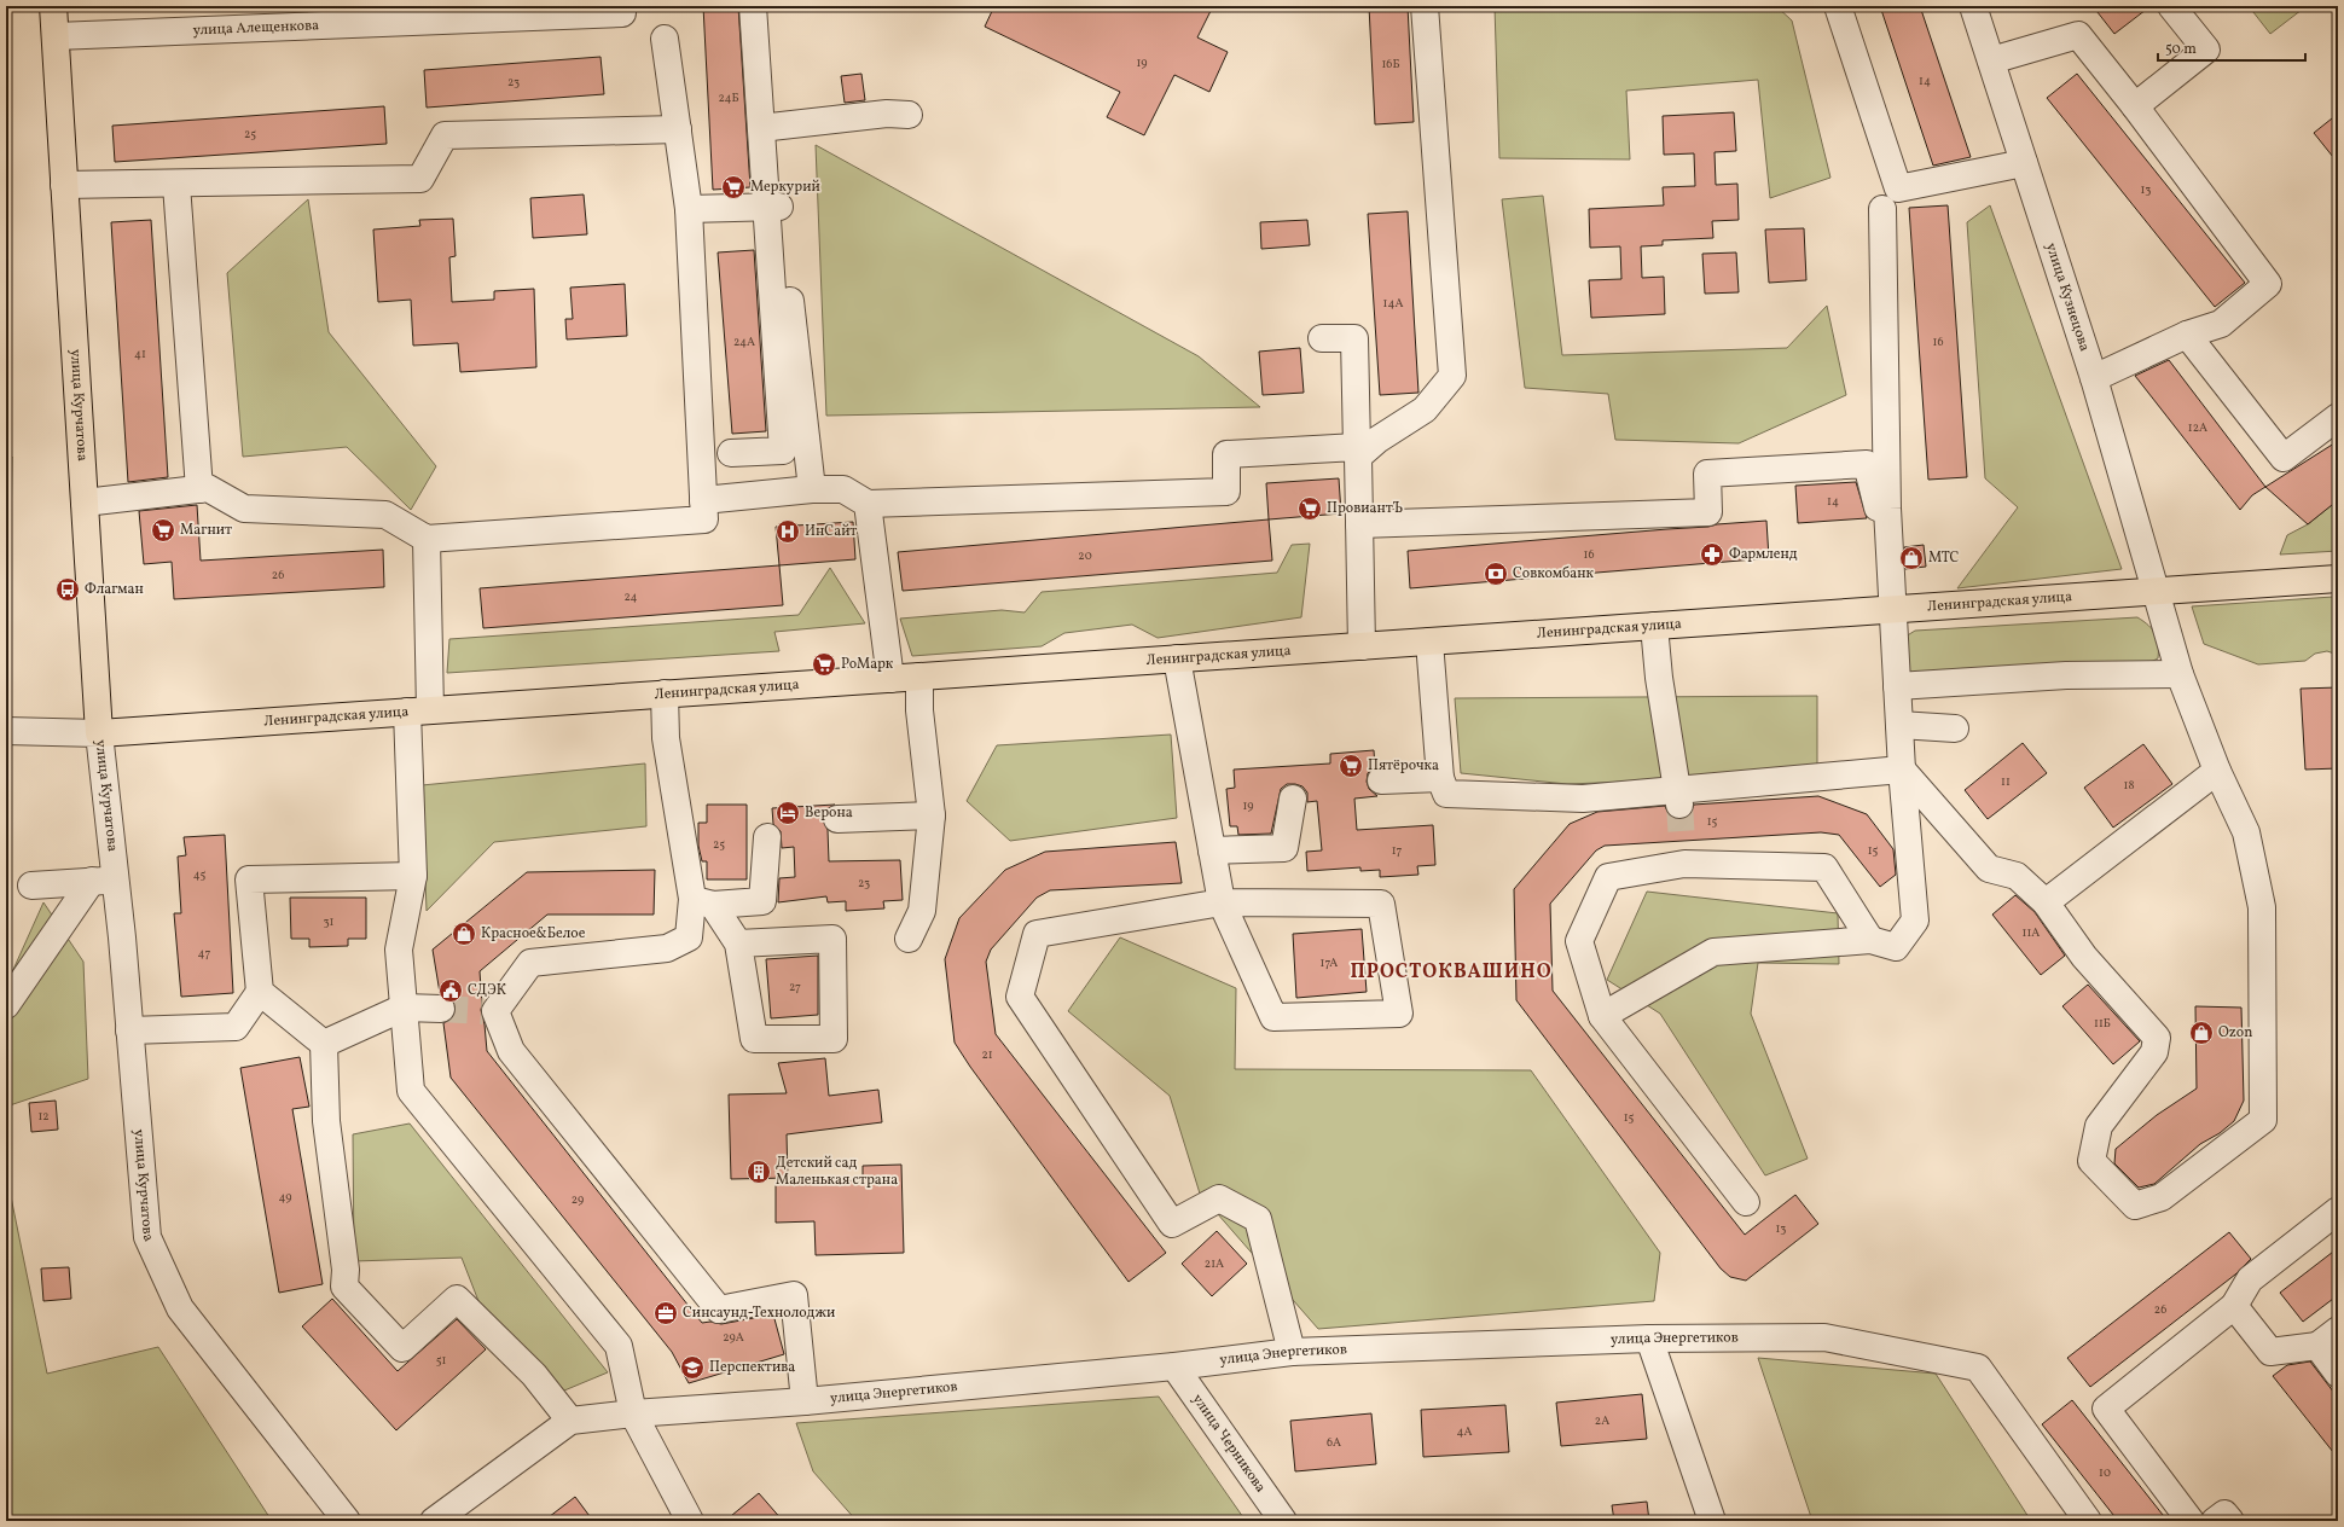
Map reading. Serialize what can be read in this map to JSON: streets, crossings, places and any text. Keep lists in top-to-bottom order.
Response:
{
  "streets": {
    "main road": ["улица Курчатова", "Ленинградская улица"],
    "street": [
      "улица Алещенкова",
      "улица Кузнецова",
      "улица Энергетиков",
      "улица Черникова"
    ]
  },
  "crossings": [
    ["улица Алещенкова", "улица Курчатова"],
    ["улица Кузнецова", "Ленинградская улица"],
    ["улица Курчатова", "Ленинградская улица"],
    ["улица Энергетиков", "улица Черникова"]
  ],
  "districts": ["ПРОСТОКВАШИНО"],
  "places": {
    "supermarket": [
      "Меркурий",
      "ПровиантЪ",
      "Магнит",
      "РоМарк",
      "Пятёрочка"
    ],
    "hospital": ["ИнСайт"],
    "pharmacy": ["Фармленд"],
    "shop": ["МТС", "Красное&Белое", "Ozon"],
    "bank": ["Совкомбанк"],
    "bus stop": ["Флагман"],
    "hotel": ["Верона"],
    "public building": ["СДЭК"],
    "building": ["Детский сад Маленькая страна"],
    "office": ["Синсаунд-Технолоджи"],
    "school or university": ["Перспектива"]
  },
  "house_numbers": [
    "19",
    "16Б",
    "14",
    "23",
    "24Б",
    "25",
    "13",
    "14А",
    "24А",
    "16",
    "41",
    "12А",
    "14",
    "16",
    "20",
    "26",
    "24",
    "11",
    "18",
    "19",
    "15",
    "25",
    "17",
    "15",
    "45",
    "23",
    "31",
    "11А",
    "47",
    "17А",
    "27",
    "11Б",
    "21",
    "12",
    "15",
    "49",
    "29",
    "13",
    "21А",
    "26",
    "29А",
    "51",
    "2А",
    "4А",
    "6А",
    "10"
  ],
  "scale_bar": "50 m"
}
